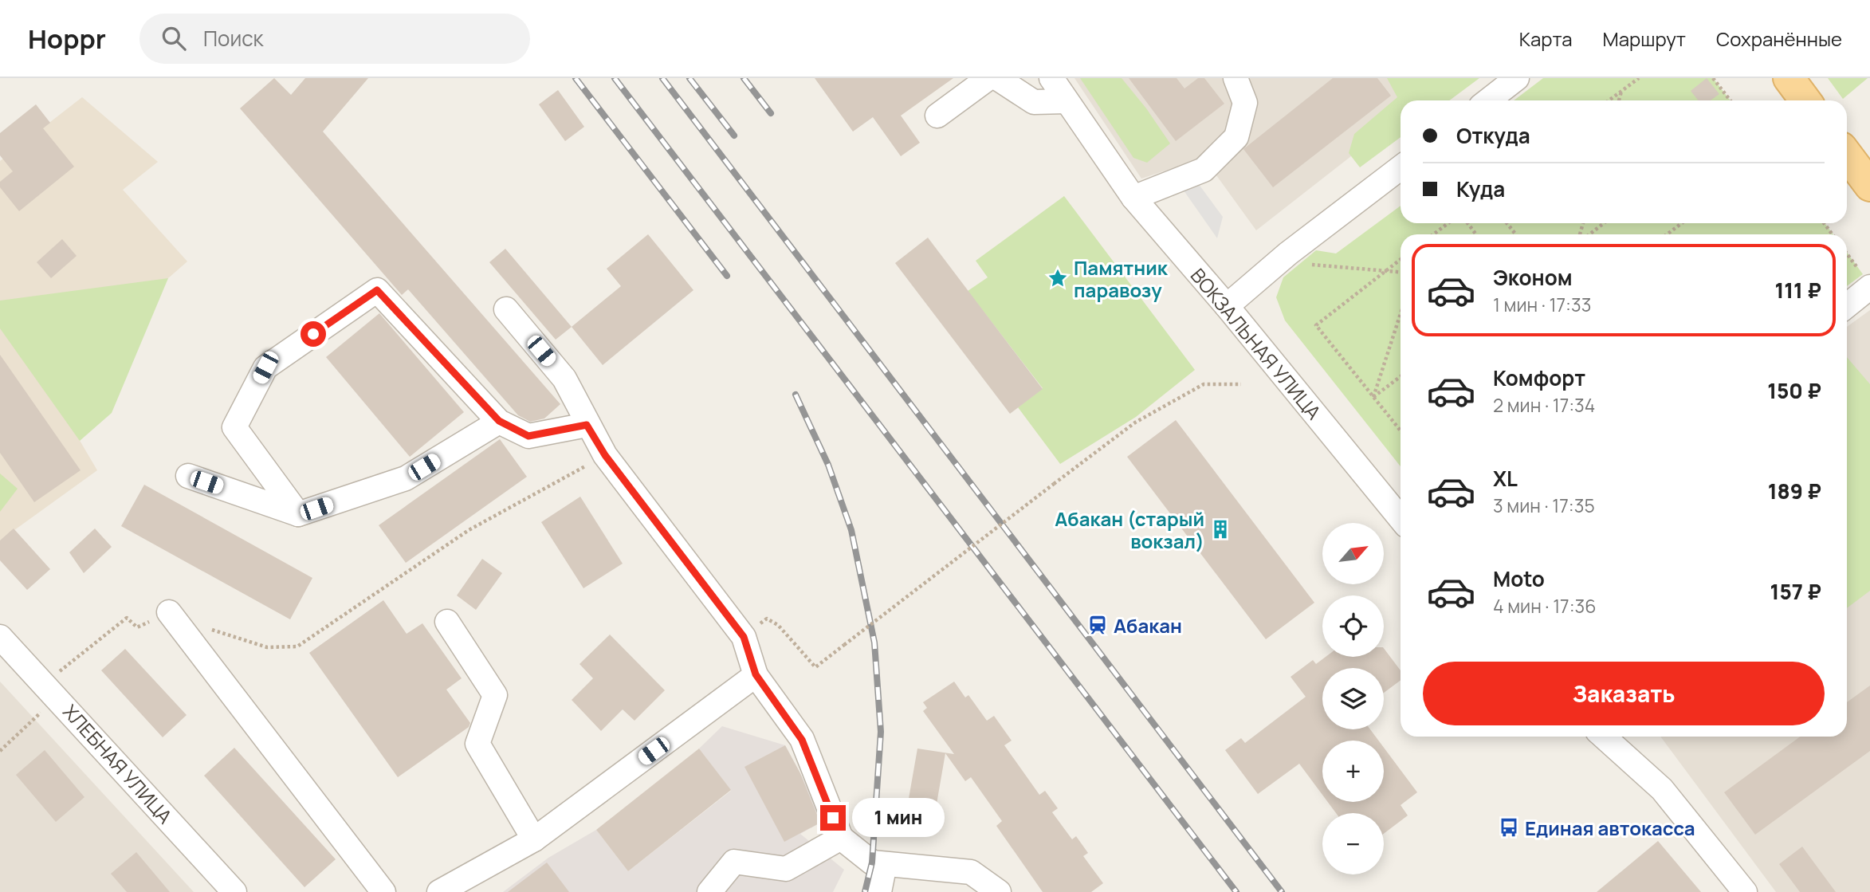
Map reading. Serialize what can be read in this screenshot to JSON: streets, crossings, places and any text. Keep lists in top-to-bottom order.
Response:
{
  "streets": {
    "street": ["ВОКЗАЛЬНАЯ УЛИЦА", "ХЛЕБНАЯ УЛИЦА"]
  },
  "places": {
    "place": ["Памятник паравозу"],
    "building": ["Абакан (старый вокзал)"],
    "station": ["Абакан"],
    "bus stop": ["Единая автокасса"]
  },
  "north": "top right",
  "page": {
    "header": "Hoppr",
    "search": "Поиск",
    "nav": ["Карта", "Маршрут", "Сохранённые"],
    "banner": ["Откуда", "Куда"],
    "list": [
      {
        "name": "Эконом",
        "note": "1 мин · 17:33",
        "value": "111 ₽"
      },
      {
        "name": "Комфорт",
        "note": "2 мин · 17:34",
        "value": "150 ₽"
      },
      {
        "name": "XL",
        "note": "3 мин · 17:35",
        "value": "189 ₽"
      },
      {
        "name": "Moto",
        "note": "4 мин · 17:36",
        "value": "157 ₽"
      }
    ],
    "map_buttons": ["+", "−"],
    "buttons": "Заказать",
    "bubble": "1 мин"
  }
}
